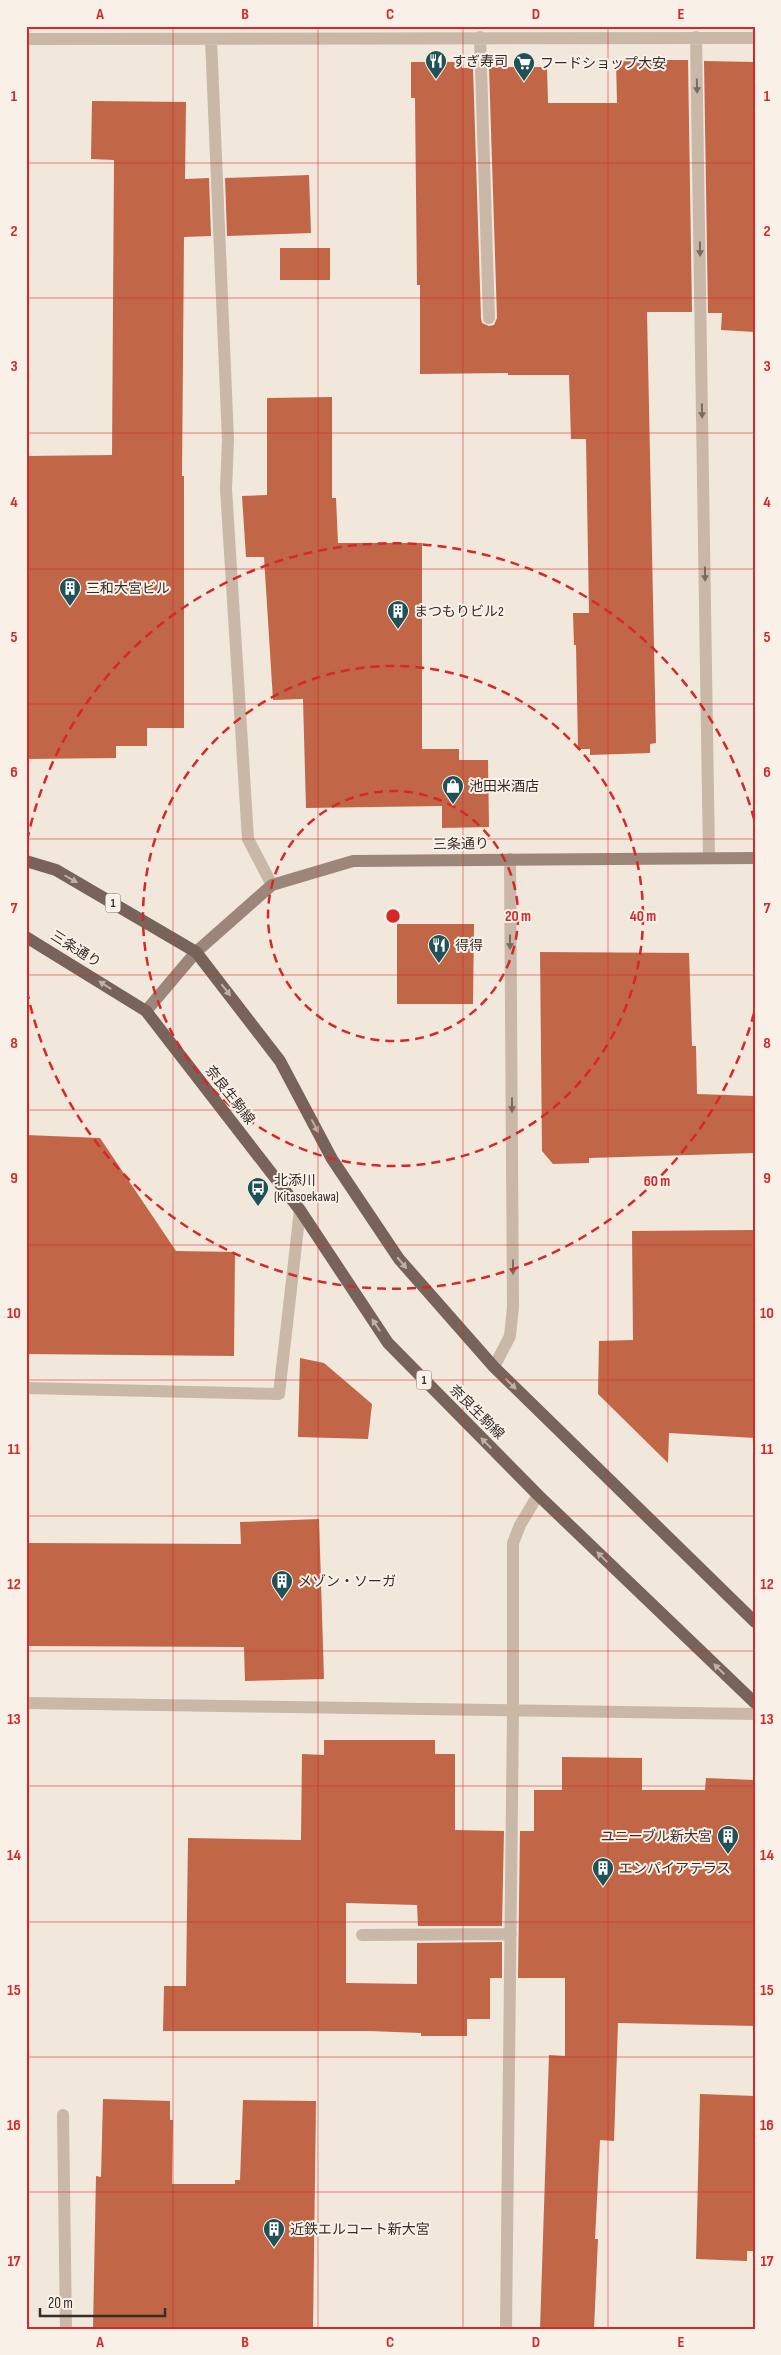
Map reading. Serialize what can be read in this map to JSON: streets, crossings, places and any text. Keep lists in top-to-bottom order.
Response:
{
  "streets": {
    "main road": ["三条通り", "1", "奈良生駒線"]
  },
  "crossings": [
    ["三条通り", "1"],
    ["三条通り", "奈良生駒線"]
  ],
  "places": {
    "restaurant": ["すぎ寿司", "得得"],
    "supermarket": ["フードショップ大安"],
    "building": [
      "三和大宮ビル",
      "まつもりビル2",
      "メゾン・ソーガ",
      "ユニーブル新大宮",
      "エンパイアテラス",
      "近鉄エルコート新大宮"
    ],
    "shop": ["池田米酒店"],
    "bus stop": ["北添川 (Kitasoekawa)"]
  },
  "scale_bar": "20 m",
  "grid": {
    "columns": [
      "A",
      "B",
      "C",
      "D",
      "E"
    ],
    "rows": [
      "1",
      "2",
      "3",
      "4",
      "5",
      "6",
      "7",
      "8",
      "9",
      "10",
      "11",
      "12",
      "13",
      "14",
      "15",
      "16",
      "17"
    ]
  },
  "rings": ["20 m", "40 m", "60 m"]
}
